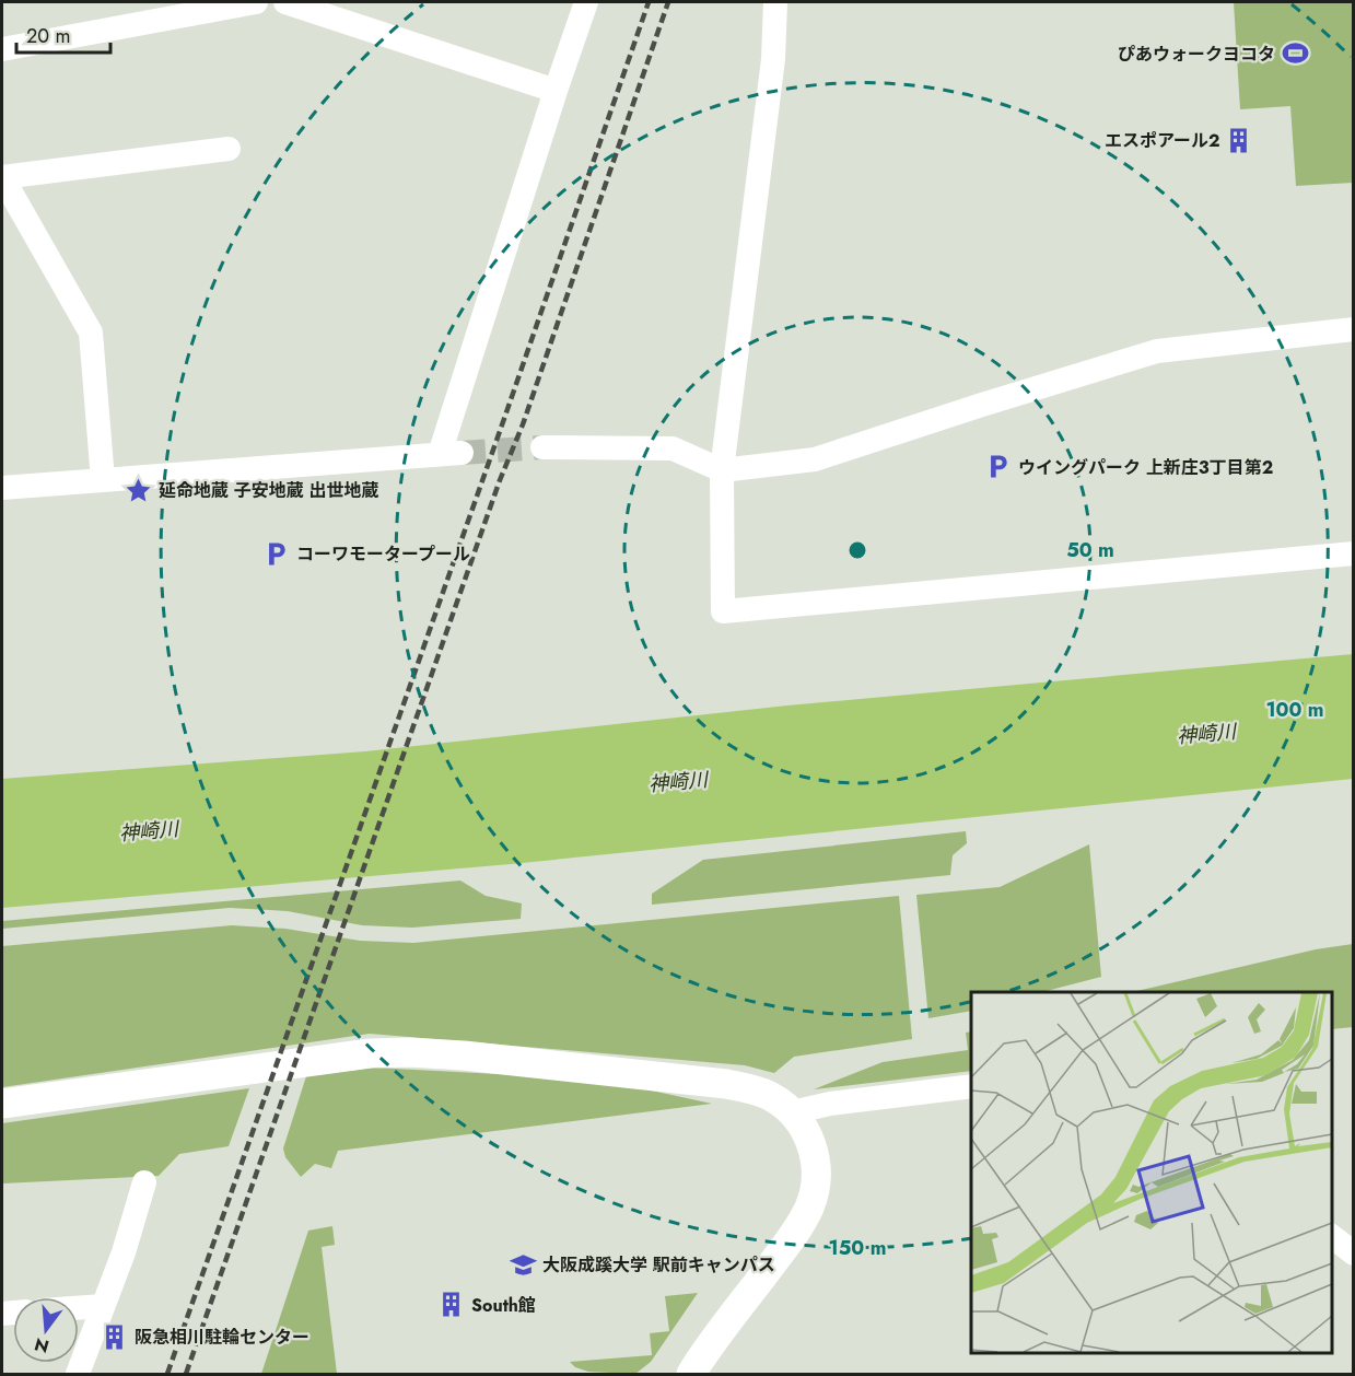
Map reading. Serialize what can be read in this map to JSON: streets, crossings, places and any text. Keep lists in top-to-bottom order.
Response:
{
  "water": ["神崎川"],
  "places": {
    "sports": ["ぴあウォークヨコタ"],
    "building": ["エスポアール２", "South館", "阪急相川駐輪センター"],
    "parking": ["ウイングパーク 上新庄3丁目第2", "コーワモータープール"],
    "place": ["延命地蔵 子安地蔵 出世地蔵"],
    "school or university": ["大阪成蹊大学 駅前キャンパス"]
  },
  "scale_bar": "20 m",
  "north": "bottom",
  "rings": ["50 m", "100 m", "150 m"]
}
